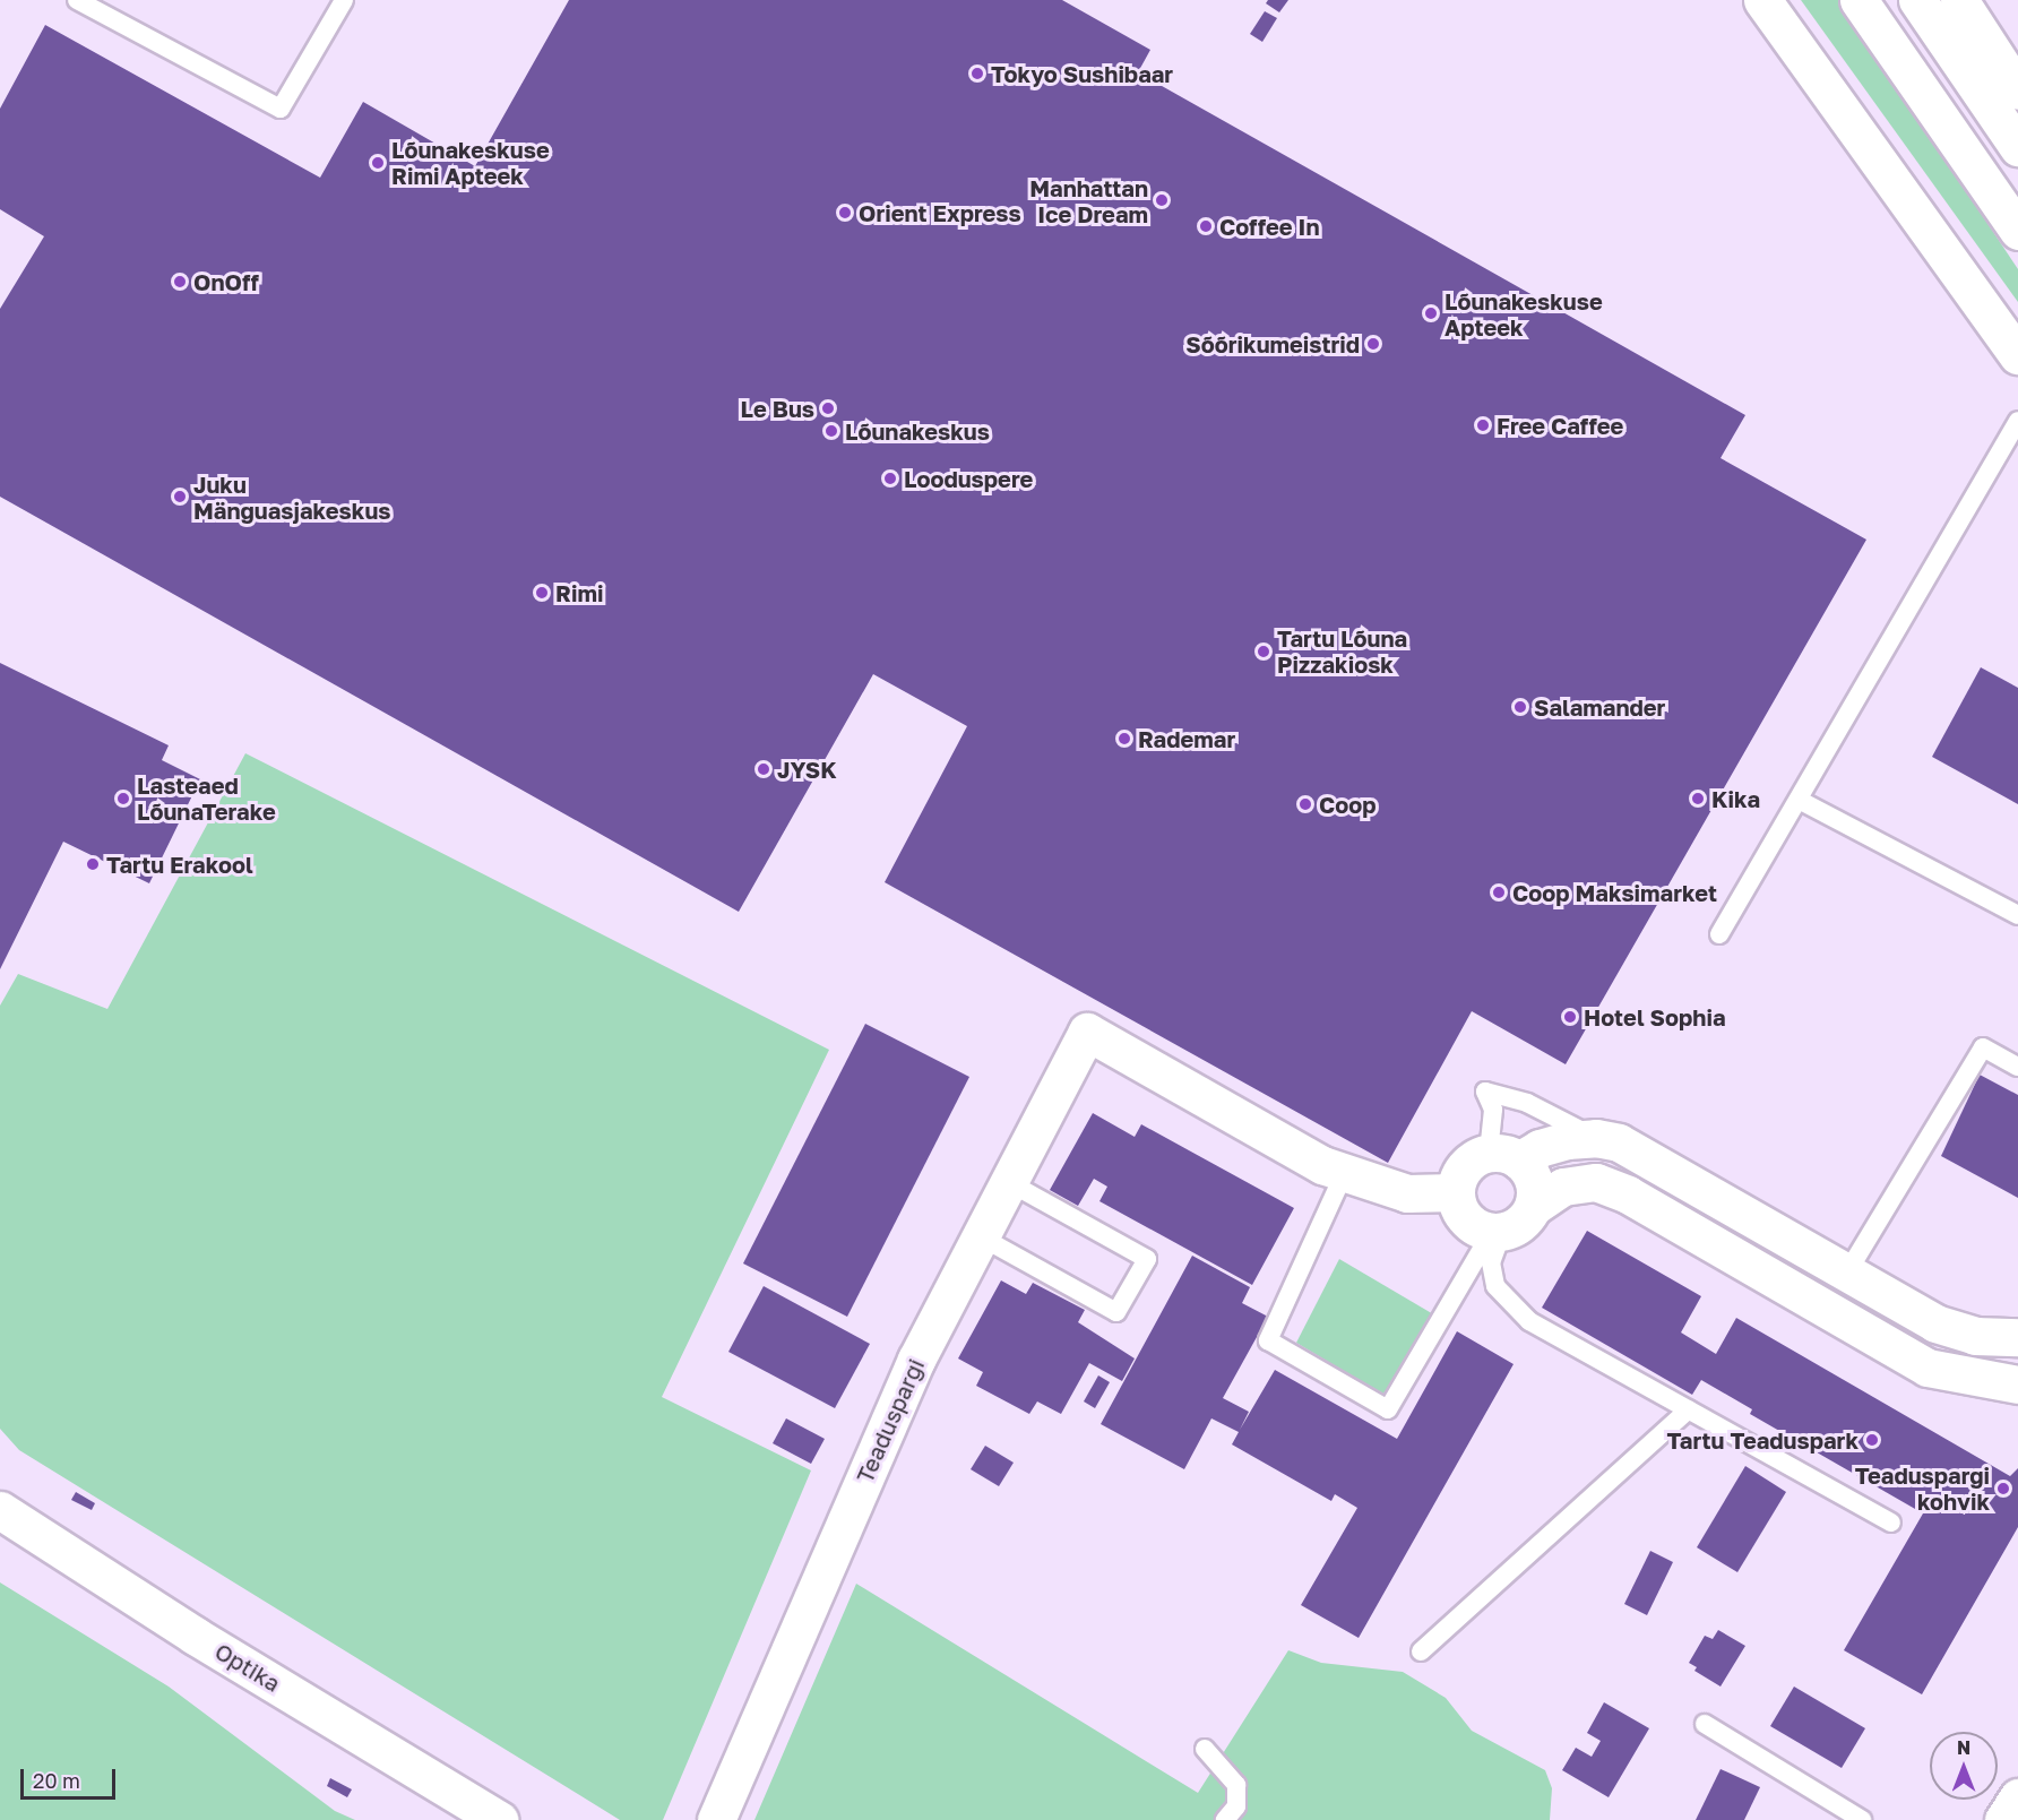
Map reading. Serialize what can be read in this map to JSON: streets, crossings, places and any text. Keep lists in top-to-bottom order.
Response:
{
  "streets": {
    "main road": ["Teaduspargi", "Optika"]
  },
  "places": [
    "Tokyo Sushibaar",
    "Lõunakeskuse Rimi Apteek",
    "Manhattan Ice Dream",
    "Orient Express",
    "Coffee In",
    "OnOff",
    "Lõunakeskuse Apteek",
    "Sõõrikumeistrid",
    "Le Bus",
    "Free Caffee",
    "Lõunakeskus",
    "Looduspere",
    "Juku Mänguasjakeskus",
    "Rimi",
    "Tartu Lõuna Pizzakiosk",
    "Salamander",
    "Rademar",
    "JYSK",
    "Lasteaed LõunaTerake",
    "Kika",
    "Coop",
    "Tartu Erakool",
    "Coop Maksimarket",
    "Hotel Sophia",
    "Tartu Teaduspark",
    "Teaduspargi kohvik"
  ],
  "scale_bar": "20 m",
  "north": "top"
}
